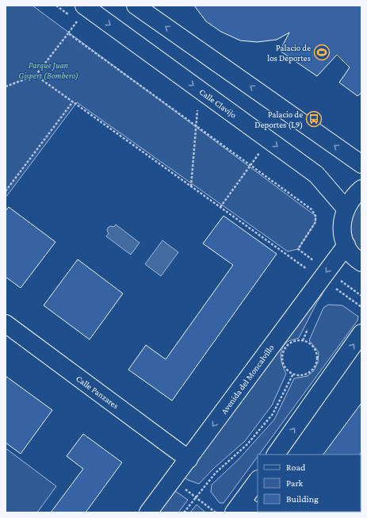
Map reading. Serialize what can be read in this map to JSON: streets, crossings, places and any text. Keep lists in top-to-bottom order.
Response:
{
  "streets": {
    "street": ["Calle Clavijo", "Avenida del Moncalvillo", "Calle Panzares"]
  },
  "crossings": [
    ["Avenida del Moncalvillo", "Calle Panzares"]
  ],
  "parks": ["Parque Juan Gispert (Bombero)"],
  "places": {
    "sports": ["Palacio de los Deportes"],
    "bus stop": ["Palacio de Deportes (L9)"]
  },
  "legend": ["Road", "Park", "Building"]
}
